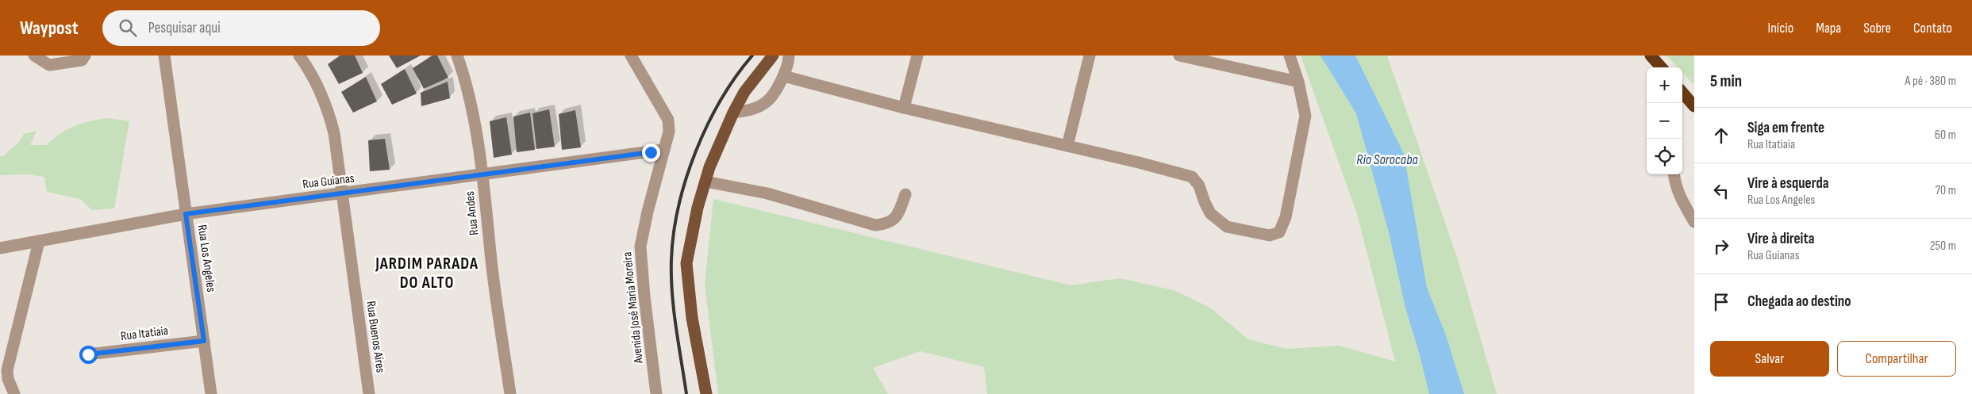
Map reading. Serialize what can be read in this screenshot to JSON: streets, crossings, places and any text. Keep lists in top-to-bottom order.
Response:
{
  "streets": {
    "street": [
      "Rua Guianas",
      "Rua Andes",
      "Rua Los Angeles",
      "Avenida José Maria Moreira",
      "Rua Itatiaia",
      "Rua Buenos Aires"
    ]
  },
  "crossings": [
    ["Rua Guianas", "Rua Andes"],
    ["Rua Guianas", "Rua Los Angeles"],
    ["Rua Guianas", "Avenida José Maria Moreira"],
    ["Rua Guianas", "Rua Buenos Aires"],
    ["Rua Los Angeles", "Rua Itatiaia"]
  ],
  "districts": ["JARDIM PARADA DO ALTO"],
  "water": ["Rio Sorocaba"],
  "page": {
    "header": "Waypost",
    "search": "Pesquisar aqui",
    "nav": [
      "Início",
      "Mapa",
      "Sobre",
      "Contato"
    ],
    "heading": ["5 min", "A pé · 380 m"],
    "map_buttons": ["+", "−"],
    "list": [
      ["Siga em frente", "Rua Itatiaia", "60 m"],
      ["Vire à esquerda", "Rua Los Angeles", "70 m"],
      ["Vire à direita", "Rua Guianas", "250 m"],
      "Chegada ao destino"
    ],
    "buttons": ["Salvar", "Compartilhar"]
  }
}
